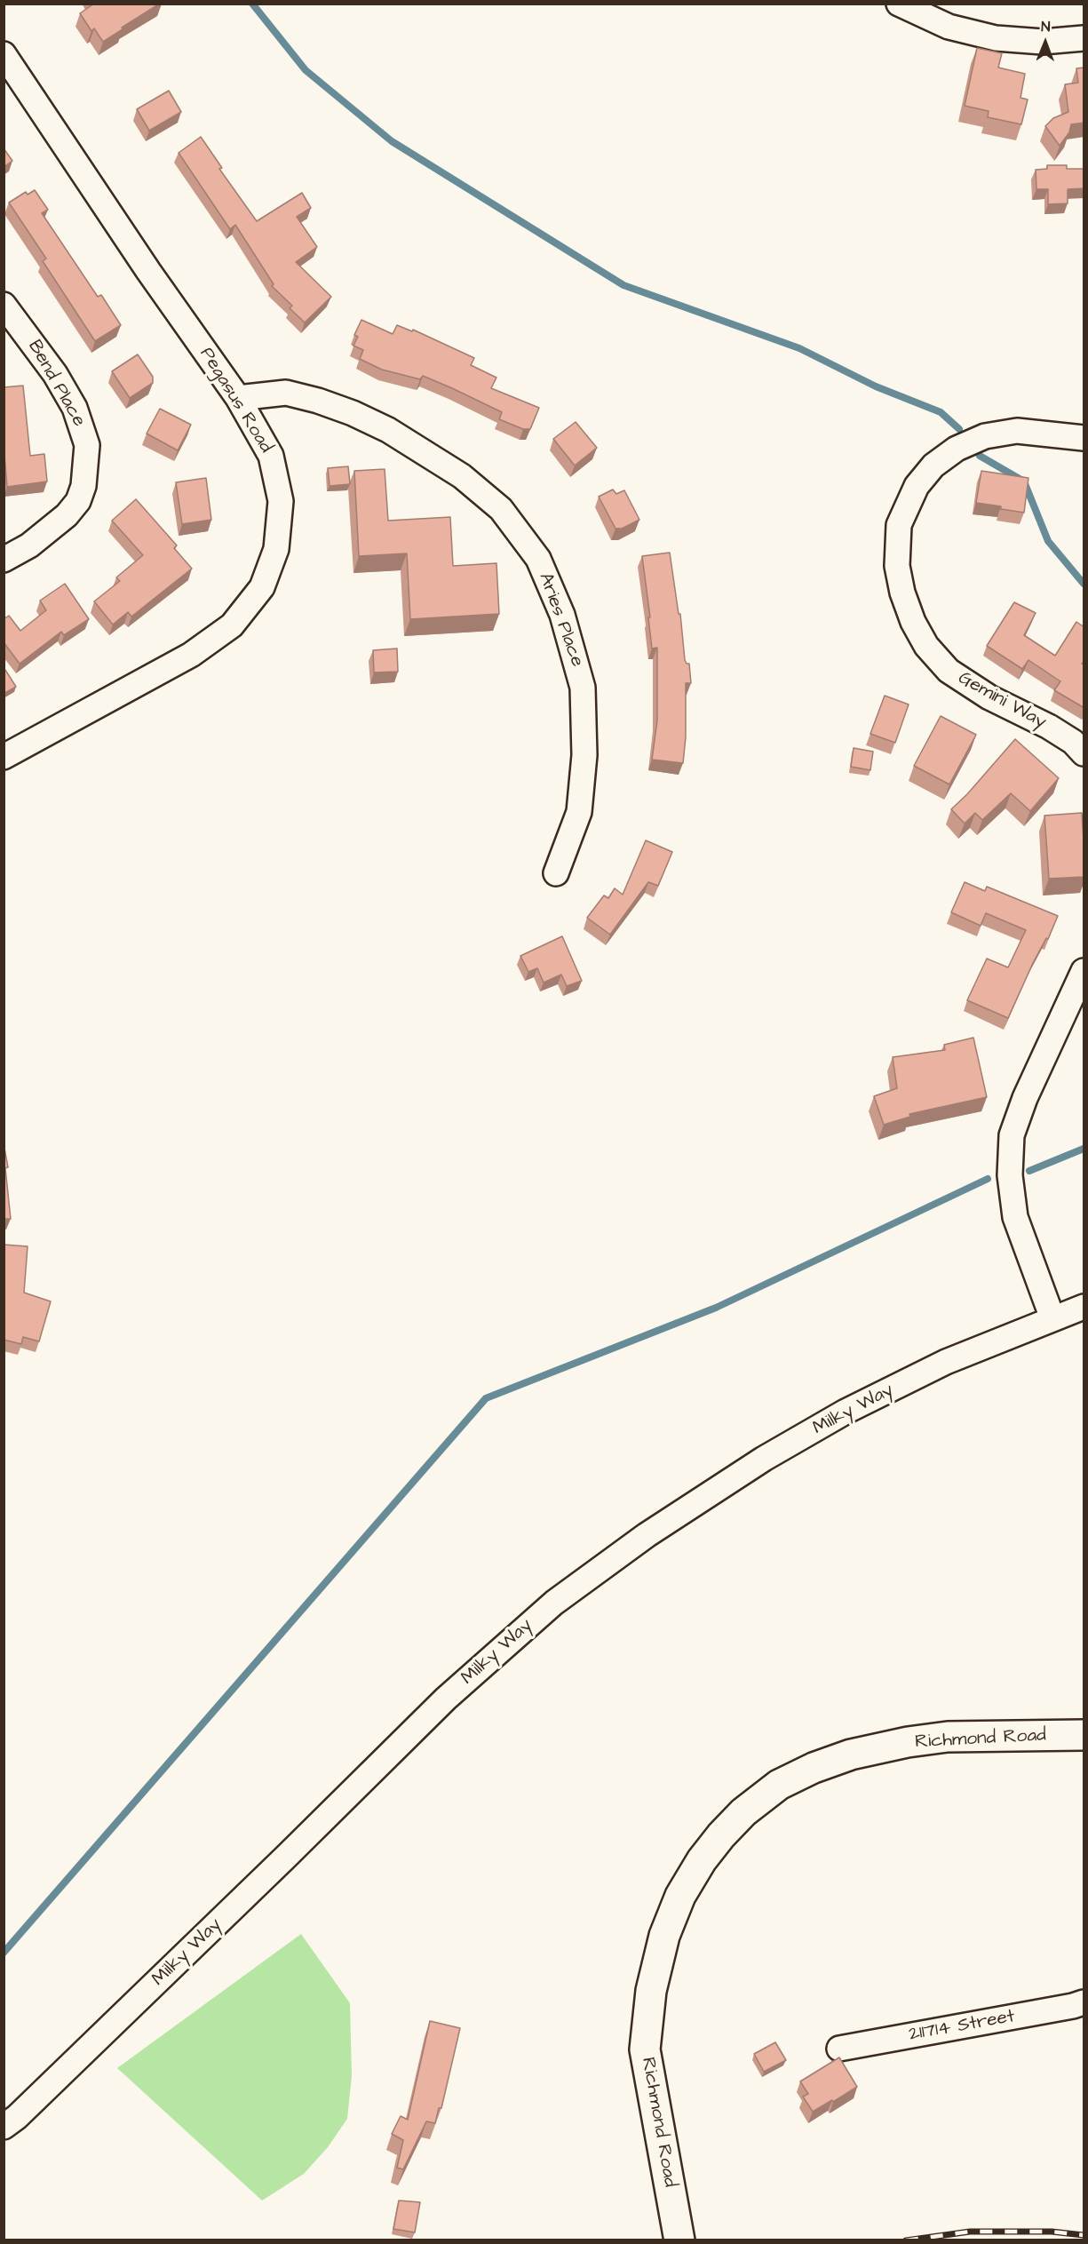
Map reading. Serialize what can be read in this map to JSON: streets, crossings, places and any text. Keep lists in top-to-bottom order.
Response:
{
  "streets": {
    "highway": ["Richmond Road"],
    "street": [
      "Bend Place",
      "Pegasus Road",
      "Aries Place",
      "Gemini Way",
      "Milky Way",
      "211714 Street"
    ]
  },
  "crossings": [
    ["Pegasus Road", "Aries Place"]
  ],
  "north": "top"
}
